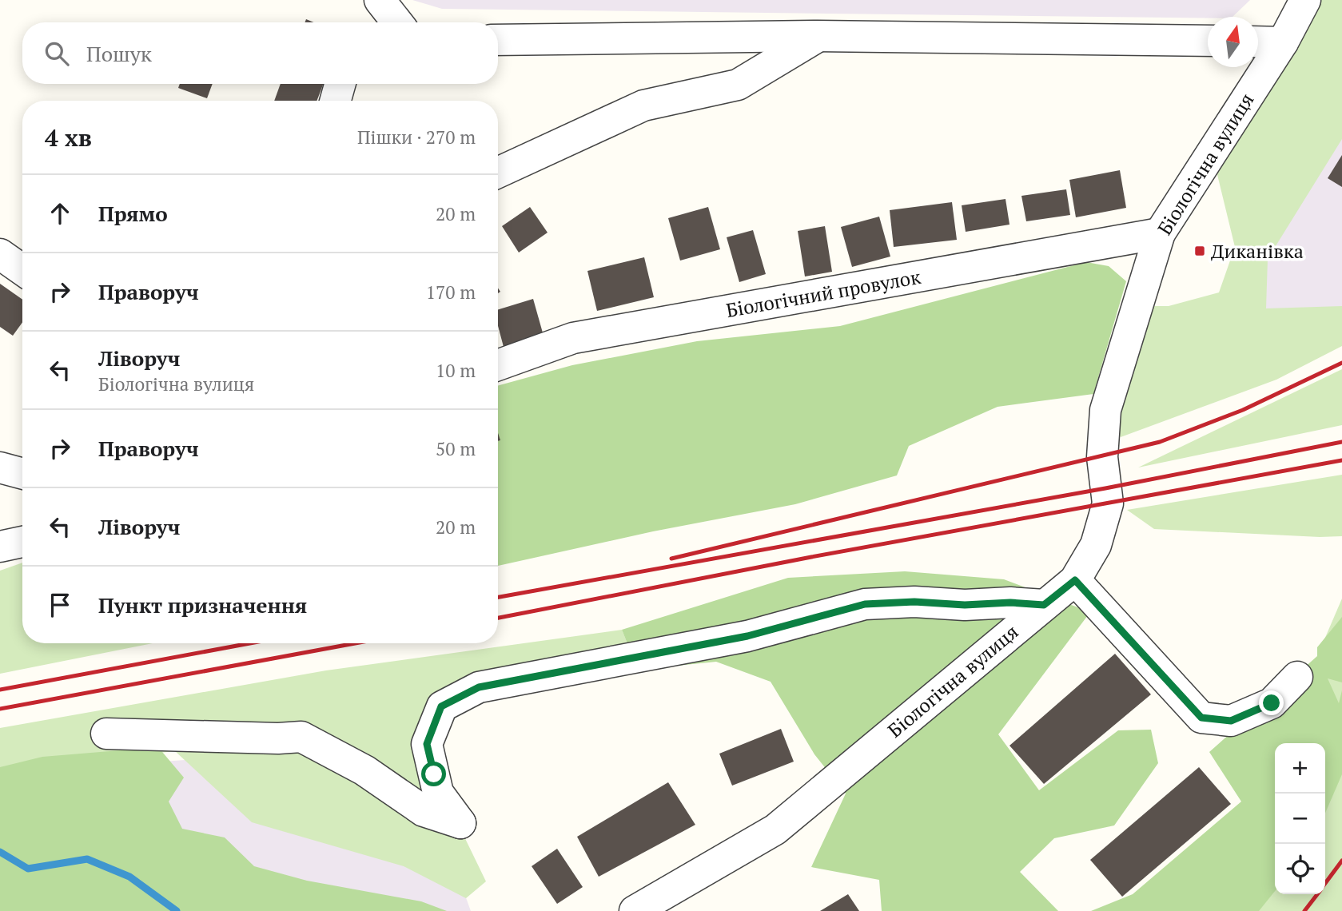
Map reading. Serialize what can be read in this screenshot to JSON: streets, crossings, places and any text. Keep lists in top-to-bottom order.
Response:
{
  "streets": {
    "street": ["Біологічна вулиця", "Біологічний провулок"]
  },
  "crossings": [
    ["Біологічна вулиця", "Біологічний провулок"]
  ],
  "places": {
    "transit": ["Диканівка"]
  },
  "north": "top",
  "page": {
    "search": "Пошук",
    "heading": ["4 хв", "Пішки · 270 m"],
    "list": [
      ["Прямо", "20 m"],
      ["Праворуч", "170 m"],
      ["Ліворуч", "Біологічна вулиця", "10 m"],
      ["Праворуч", "50 m"],
      ["Ліворуч", "20 m"],
      "Пункт призначення"
    ],
    "map_buttons": ["+", "−"]
  }
}
